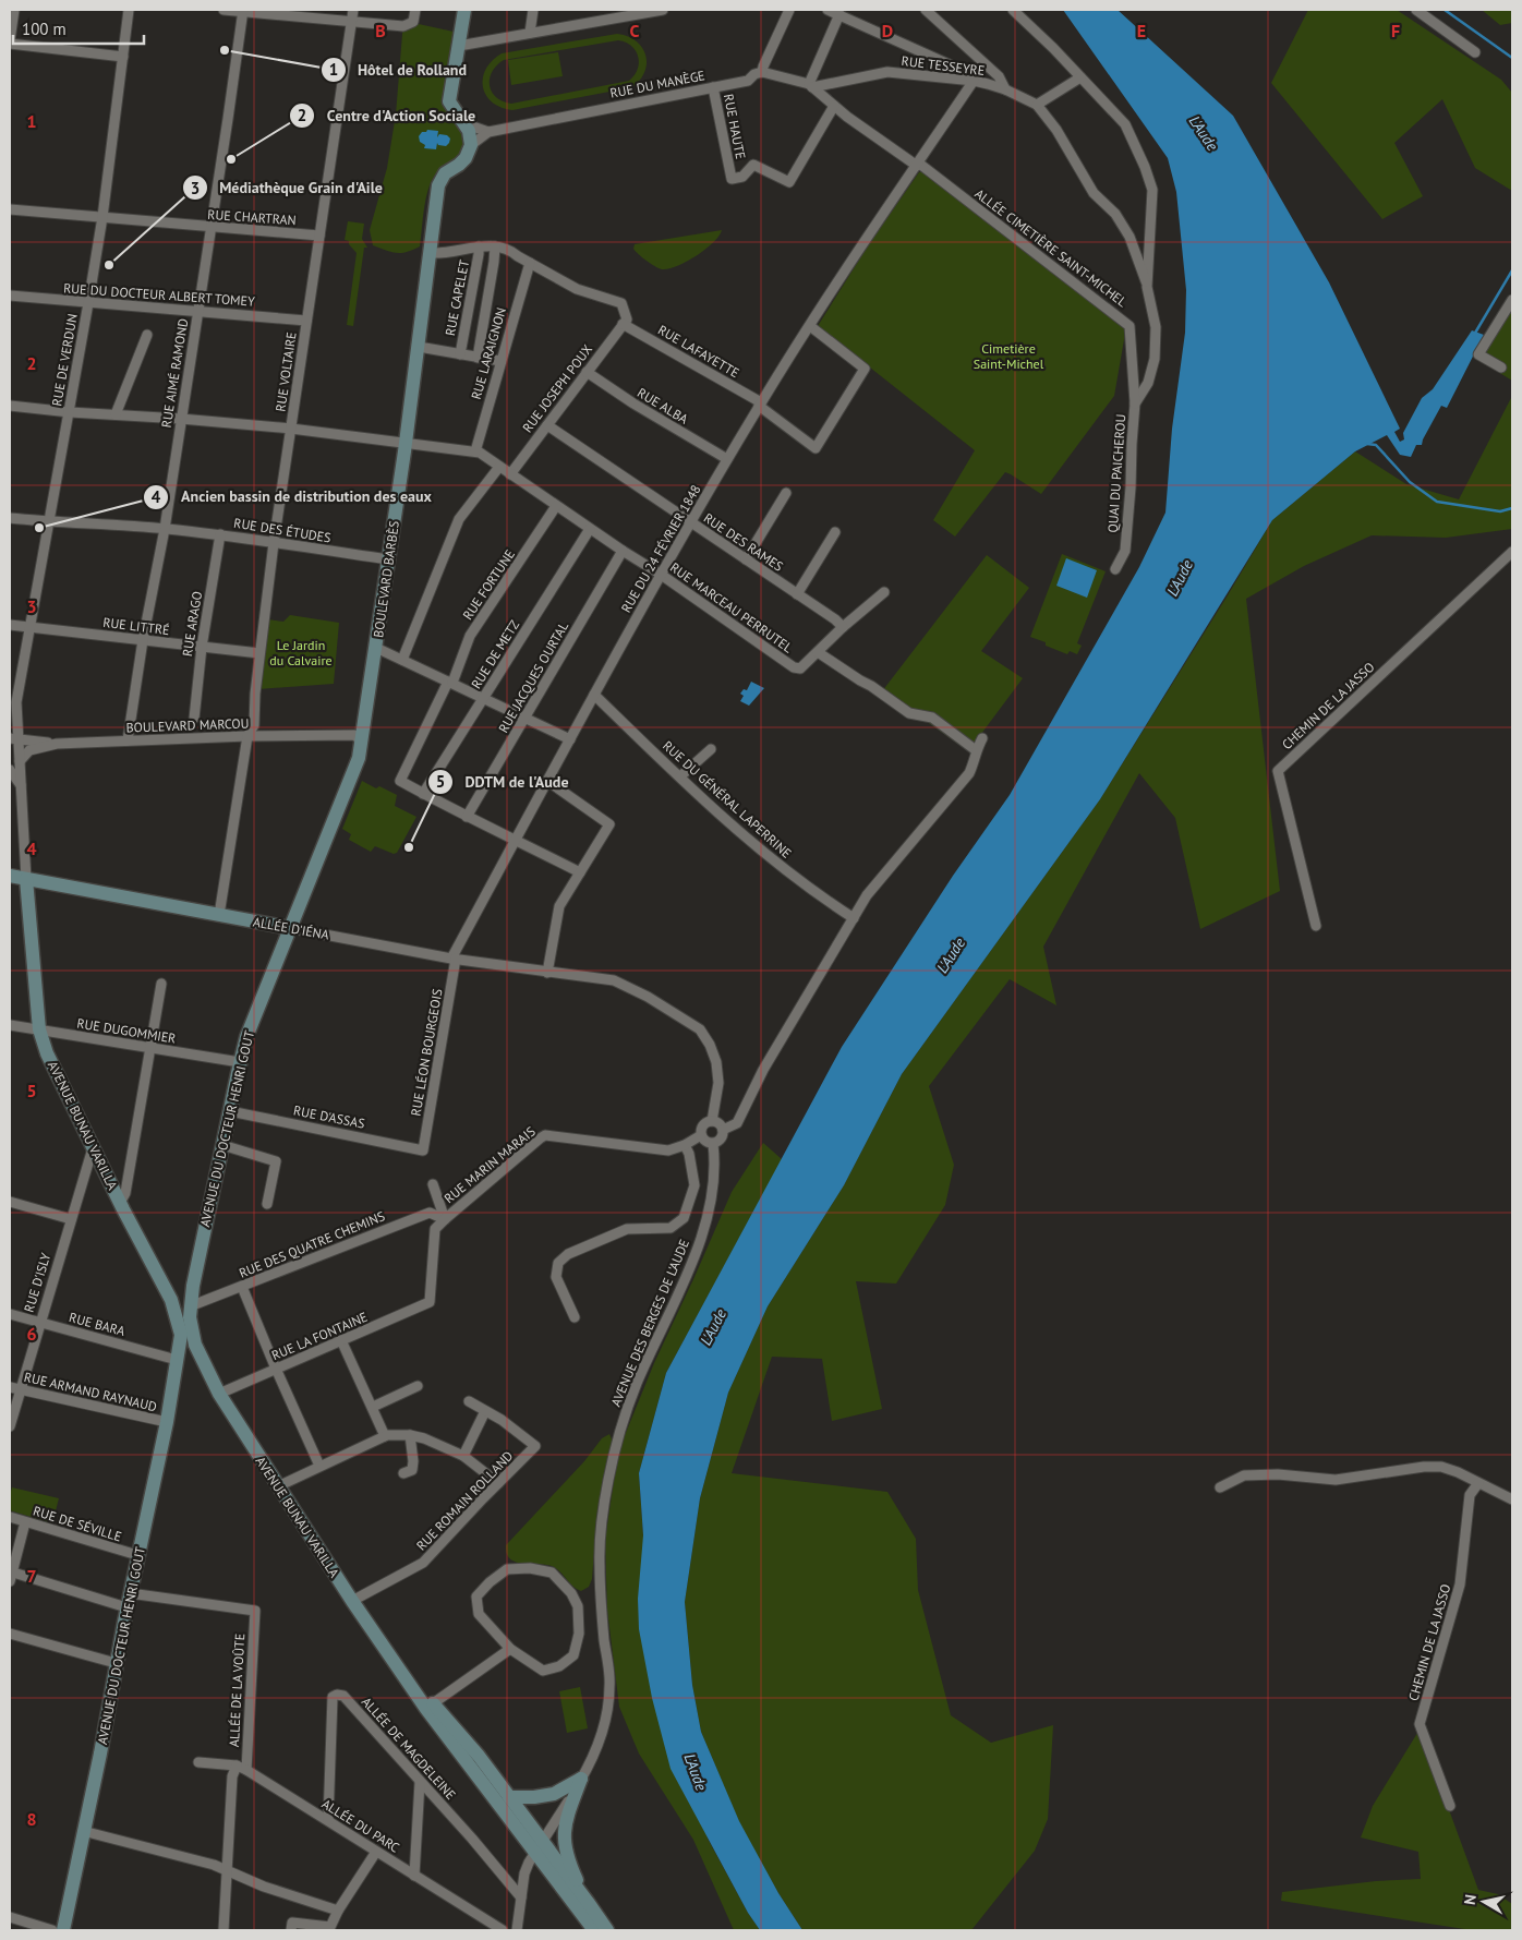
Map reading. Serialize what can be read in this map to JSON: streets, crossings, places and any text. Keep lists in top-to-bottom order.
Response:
{
  "streets": {
    "main road": [
      "BOULEVARD BARBÈS",
      "ALLÉE D'IÉNA",
      "AVENUE BUNAU VARILLA",
      "AVENUE DU DOCTEUR HENRI GOUT"
    ],
    "street": [
      "RUE TESSEYRE",
      "RUE DU MANÈGE",
      "RUE HAUTE",
      "RUE CHARTRAN",
      "ALLÉE CIMETIÈRE SAINT-MICHEL",
      "RUE DU DOCTEUR ALBERT TOMEY",
      "RUE CAPELET",
      "RUE LAFAYETTE",
      "RUE LARAIGNON",
      "RUE DE VERDUN",
      "RUE VOLTAIRE",
      "RUE AIMÉ RAMOND",
      "RUE JOSEPH POUX",
      "RUE ALBA",
      "QUAI DU PAICHEROU",
      "RUE DES ÉTUDES",
      "RUE DES RAMES",
      "RUE DU 24 FÉVRIER 1848",
      "RUE FORTUNE",
      "RUE MARCEAU PERRUTEL",
      "RUE ARAGO",
      "RUE LITTRÉ",
      "RUE DE METZ",
      "RUE JACQUES OURTAL",
      "CHEMIN DE LA JASSO",
      "BOULEVARD MARCOU",
      "RUE DU GÉNÉRAL LAPERRINE",
      "RUE DUGOMMIER",
      "RUE LÉON BOURGEOIS",
      "RUE D'ASSAS",
      "RUE MARIN MARAIS",
      "RUE DES QUATRE CHEMINS",
      "RUE D'ISLY",
      "AVENUE DES BERGES DE L'AUDE",
      "RUE BARA",
      "RUE LA FONTAINE",
      "RUE ARMAND RAYNAUD",
      "RUE ROMAIN ROLLAND",
      "RUE DE SÉVILLE",
      "ALLÉE DE LA VOÛTE",
      "ALLÉE DE MAGDELEINE",
      "ALLÉE DU PARC"
    ]
  },
  "crossings": [
    ["RUE TESSEYRE", "ALLÉE CIMETIÈRE SAINT-MICHEL"],
    ["RUE TESSEYRE", "QUAI DU PAICHEROU"],
    ["RUE TESSEYRE", "RUE DU 24 FÉVRIER 1848"],
    ["RUE DU MANÈGE", "RUE HAUTE"],
    ["RUE DU MANÈGE", "BOULEVARD BARBÈS"],
    ["RUE HAUTE", "ALLÉE CIMETIÈRE SAINT-MICHEL"],
    ["RUE CHARTRAN", "RUE DE VERDUN"],
    ["RUE CHARTRAN", "RUE VOLTAIRE"],
    ["RUE CHARTRAN", "RUE AIMÉ RAMOND"],
    ["ALLÉE CIMETIÈRE SAINT-MICHEL", "QUAI DU PAICHEROU"],
    ["ALLÉE CIMETIÈRE SAINT-MICHEL", "RUE DU 24 FÉVRIER 1848"],
    ["RUE DU DOCTEUR ALBERT TOMEY", "RUE DE VERDUN"],
    ["RUE DU DOCTEUR ALBERT TOMEY", "RUE VOLTAIRE"],
    ["RUE DU DOCTEUR ALBERT TOMEY", "RUE AIMÉ RAMOND"],
    ["RUE LAFAYETTE", "RUE LARAIGNON"],
    ["RUE LAFAYETTE", "RUE JOSEPH POUX"],
    ["RUE LAFAYETTE", "RUE DU 24 FÉVRIER 1848"],
    ["RUE LARAIGNON", "RUE MARCEAU PERRUTEL"],
    ["RUE DE VERDUN", "RUE DES ÉTUDES"],
    ["RUE DE VERDUN", "RUE MARCEAU PERRUTEL"],
    ["RUE DE VERDUN", "RUE LITTRÉ"],
    ["RUE DE VERDUN", "BOULEVARD MARCOU"],
    ["RUE DE VERDUN", "ALLÉE D'IÉNA"],
    ["RUE DE VERDUN", "AVENUE BUNAU VARILLA"],
    ["RUE VOLTAIRE", "RUE DES ÉTUDES"],
    ["RUE VOLTAIRE", "RUE MARCEAU PERRUTEL"],
    ["RUE VOLTAIRE", "RUE LITTRÉ"],
    ["RUE VOLTAIRE", "BOULEVARD MARCOU"],
    ["RUE VOLTAIRE", "ALLÉE D'IÉNA"],
    ["RUE AIMÉ RAMOND", "RUE DES ÉTUDES"],
    ["RUE AIMÉ RAMOND", "RUE MARCEAU PERRUTEL"],
    ["RUE AIMÉ RAMOND", "RUE LITTRÉ"],
    ["RUE AIMÉ RAMOND", "BOULEVARD MARCOU"],
    ["RUE JOSEPH POUX", "RUE ALBA"],
    ["RUE JOSEPH POUX", "RUE DES RAMES"],
    ["RUE JOSEPH POUX", "RUE MARCEAU PERRUTEL"],
    ["RUE ALBA", "RUE DU 24 FÉVRIER 1848"],
    ["RUE DES ÉTUDES", "BOULEVARD BARBÈS"],
    ["RUE DES ÉTUDES", "RUE ARAGO"],
    ["RUE DES RAMES", "RUE DU 24 FÉVRIER 1848"],
    ["RUE DES RAMES", "RUE MARCEAU PERRUTEL"],
    ["RUE DU 24 FÉVRIER 1848", "RUE MARCEAU PERRUTEL"],
    ["RUE DU 24 FÉVRIER 1848", "RUE DU GÉNÉRAL LAPERRINE"],
    ["RUE DU 24 FÉVRIER 1848", "ALLÉE D'IÉNA"],
    ["RUE DU 24 FÉVRIER 1848", "RUE LÉON BOURGEOIS"],
    ["BOULEVARD BARBÈS", "RUE MARCEAU PERRUTEL"],
    ["BOULEVARD BARBÈS", "BOULEVARD MARCOU"],
    ["BOULEVARD BARBÈS", "ALLÉE D'IÉNA"],
    ["BOULEVARD BARBÈS", "AVENUE DU DOCTEUR HENRI GOUT"],
    ["RUE FORTUNE", "RUE MARCEAU PERRUTEL"],
    ["RUE FORTUNE", "RUE DE METZ"],
    ["RUE MARCEAU PERRUTEL", "RUE DE METZ"],
    ["RUE MARCEAU PERRUTEL", "RUE JACQUES OURTAL"],
    ["RUE ARAGO", "RUE LITTRÉ"],
    ["ALLÉE D'IÉNA", "RUE LÉON BOURGEOIS"],
    ["ALLÉE D'IÉNA", "AVENUE BUNAU VARILLA"],
    ["ALLÉE D'IÉNA", "AVENUE DU DOCTEUR HENRI GOUT"],
    ["ALLÉE D'IÉNA", "RUE MARIN MARAIS"],
    ["ALLÉE D'IÉNA", "AVENUE DES BERGES DE L'AUDE"],
    ["RUE DUGOMMIER", "AVENUE BUNAU VARILLA"],
    ["RUE DUGOMMIER", "AVENUE DU DOCTEUR HENRI GOUT"],
    ["RUE LÉON BOURGEOIS", "RUE D'ASSAS"],
    ["RUE D'ASSAS", "AVENUE DU DOCTEUR HENRI GOUT"],
    ["AVENUE BUNAU VARILLA", "AVENUE DU DOCTEUR HENRI GOUT"],
    ["AVENUE BUNAU VARILLA", "RUE D'ISLY"],
    ["AVENUE BUNAU VARILLA", "AVENUE DES BERGES DE L'AUDE"],
    ["AVENUE BUNAU VARILLA", "RUE BARA"],
    ["AVENUE BUNAU VARILLA", "RUE LA FONTAINE"],
    ["AVENUE BUNAU VARILLA", "RUE ROMAIN ROLLAND"],
    ["AVENUE DU DOCTEUR HENRI GOUT", "RUE DES QUATRE CHEMINS"],
    ["AVENUE DU DOCTEUR HENRI GOUT", "RUE BARA"],
    ["AVENUE DU DOCTEUR HENRI GOUT", "RUE ARMAND RAYNAUD"],
    ["AVENUE DU DOCTEUR HENRI GOUT", "RUE DE SÉVILLE"],
    ["AVENUE DU DOCTEUR HENRI GOUT", "ALLÉE DE LA VOÛTE"],
    ["RUE MARIN MARAIS", "RUE DES QUATRE CHEMINS"],
    ["RUE MARIN MARAIS", "AVENUE DES BERGES DE L'AUDE"],
    ["RUE MARIN MARAIS", "RUE LA FONTAINE"],
    ["RUE D'ISLY", "RUE BARA"],
    ["RUE D'ISLY", "RUE ARMAND RAYNAUD"],
    ["AVENUE DES BERGES DE L'AUDE", "ALLÉE DE MAGDELEINE"],
    ["ALLÉE DE LA VOÛTE", "ALLÉE DU PARC"],
    ["ALLÉE DE MAGDELEINE", "ALLÉE DU PARC"]
  ],
  "water": ["L'Aude"],
  "parks": ["Cimetière Saint-Michel", "Le Jardin du Calvaire"],
  "places": [
    "Hôtel de Rolland",
    "Centre d'Action Sociale",
    "Médiathèque Grain d'Aile",
    "Ancien bassin de distribution des eaux",
    "DDTM de l'Aude"
  ],
  "scale_bar": "100 m",
  "north": "left",
  "grid": {
    "columns": [
      "B",
      "C",
      "D",
      "E",
      "F"
    ],
    "rows": [
      "1",
      "2",
      "3",
      "4",
      "5",
      "6",
      "7",
      "8"
    ]
  }
}
